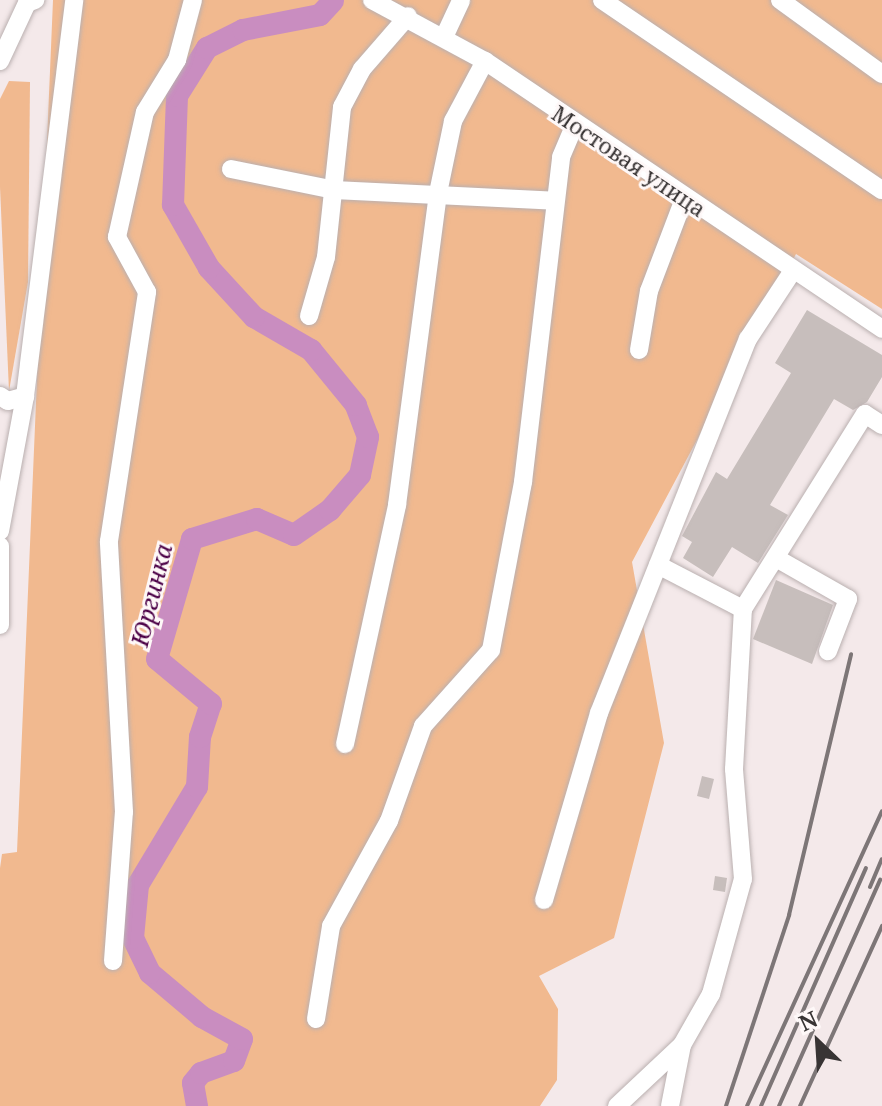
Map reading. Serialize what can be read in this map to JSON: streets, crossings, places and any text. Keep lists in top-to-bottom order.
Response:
{
  "streets": {
    "street": ["Мостовая улица"]
  },
  "water": ["Юргинка"],
  "north": "top left"
}
